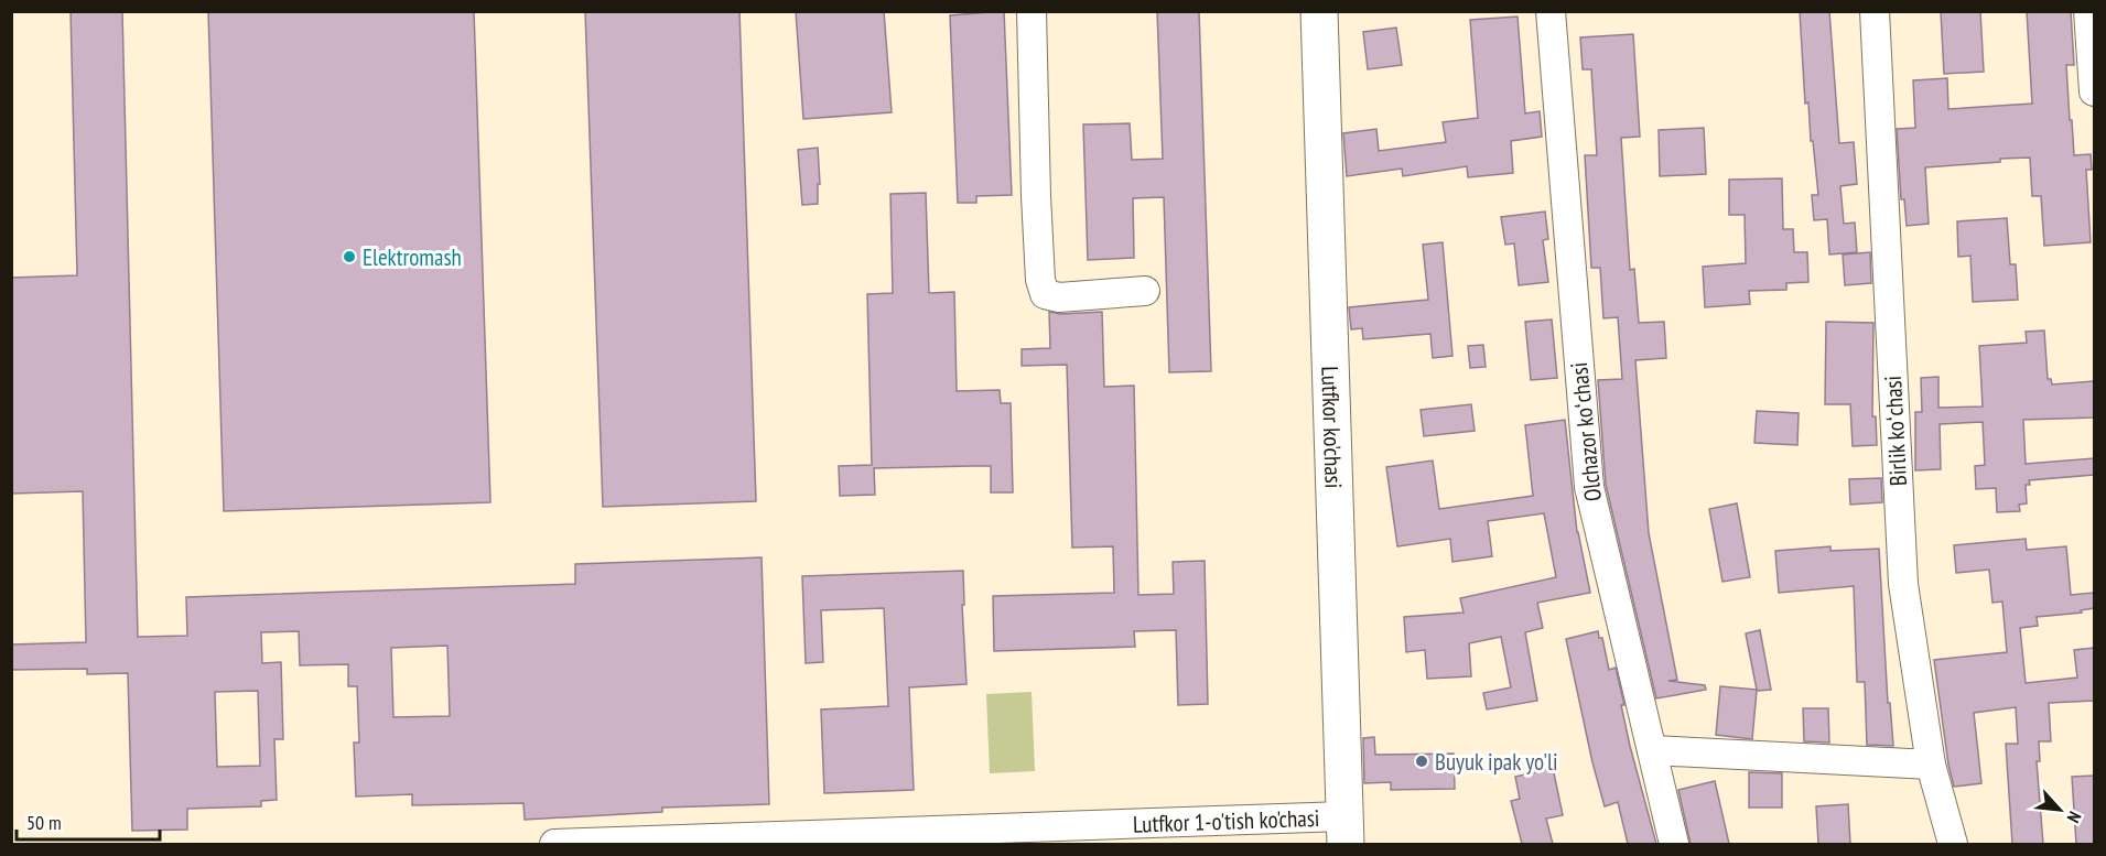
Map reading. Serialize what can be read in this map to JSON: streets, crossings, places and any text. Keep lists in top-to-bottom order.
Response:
{
  "streets": {
    "main road": ["Lutfkor ko'chasi"],
    "street": ["Birlik koʻchasi", "Olchazor koʻchasi", "Lutfkor 1-o'tish ko'chasi"]
  },
  "crossings": [
    ["Lutfkor ko'chasi", "Lutfkor 1-o'tish ko'chasi"]
  ],
  "places": ["Elektromash", "Buyuk ipak yo'li"],
  "scale_bar": "50 m",
  "north": "bottom right"
}
